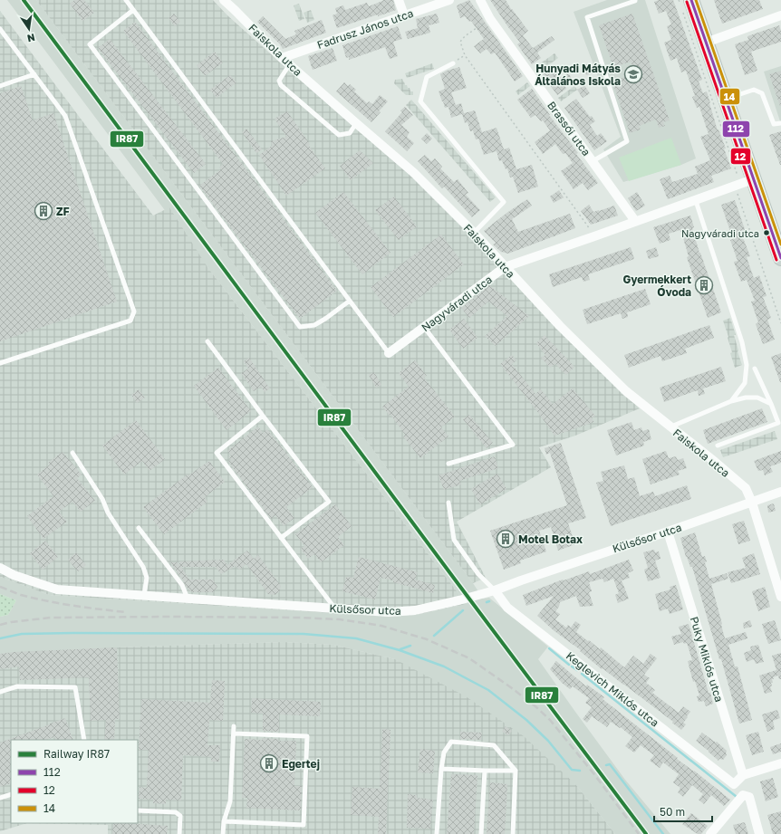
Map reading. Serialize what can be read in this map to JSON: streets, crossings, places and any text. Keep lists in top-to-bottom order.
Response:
{
  "streets": {
    "street": [
      "Fadrusz János utca",
      "Faiskola utca",
      "Brassói utca",
      "Nagyváradi utca",
      "Külsősor utca",
      "Puky Miklós utca",
      "Keglevich Miklós utca"
    ]
  },
  "crossings": [
    ["Fadrusz János utca", "Faiskola utca"],
    ["Faiskola utca", "Nagyváradi utca"],
    ["Faiskola utca", "Külsősor utca"],
    ["Brassói utca", "Nagyváradi utca"],
    ["Külsősor utca", "Puky Miklós utca"],
    ["Külsősor utca", "Keglevich Miklós utca"],
    ["Puky Miklós utca", "Keglevich Miklós utca"]
  ],
  "places": {
    "school or university": ["Hunyadi Mátyás Általános Iskola"],
    "building": [
      "ZF",
      "Gyermekkert Óvoda",
      "Motel Botax",
      "Egertej"
    ],
    "other": ["Nagyváradi utca"]
  },
  "lines": [
    "rail line IR87",
    "transit line 112",
    "transit line 14",
    "transit line 12"
  ],
  "legend": [
    "Railway IR87",
    "112",
    "12",
    "14"
  ],
  "scale_bar": "50 m",
  "north": "bottom"
}
